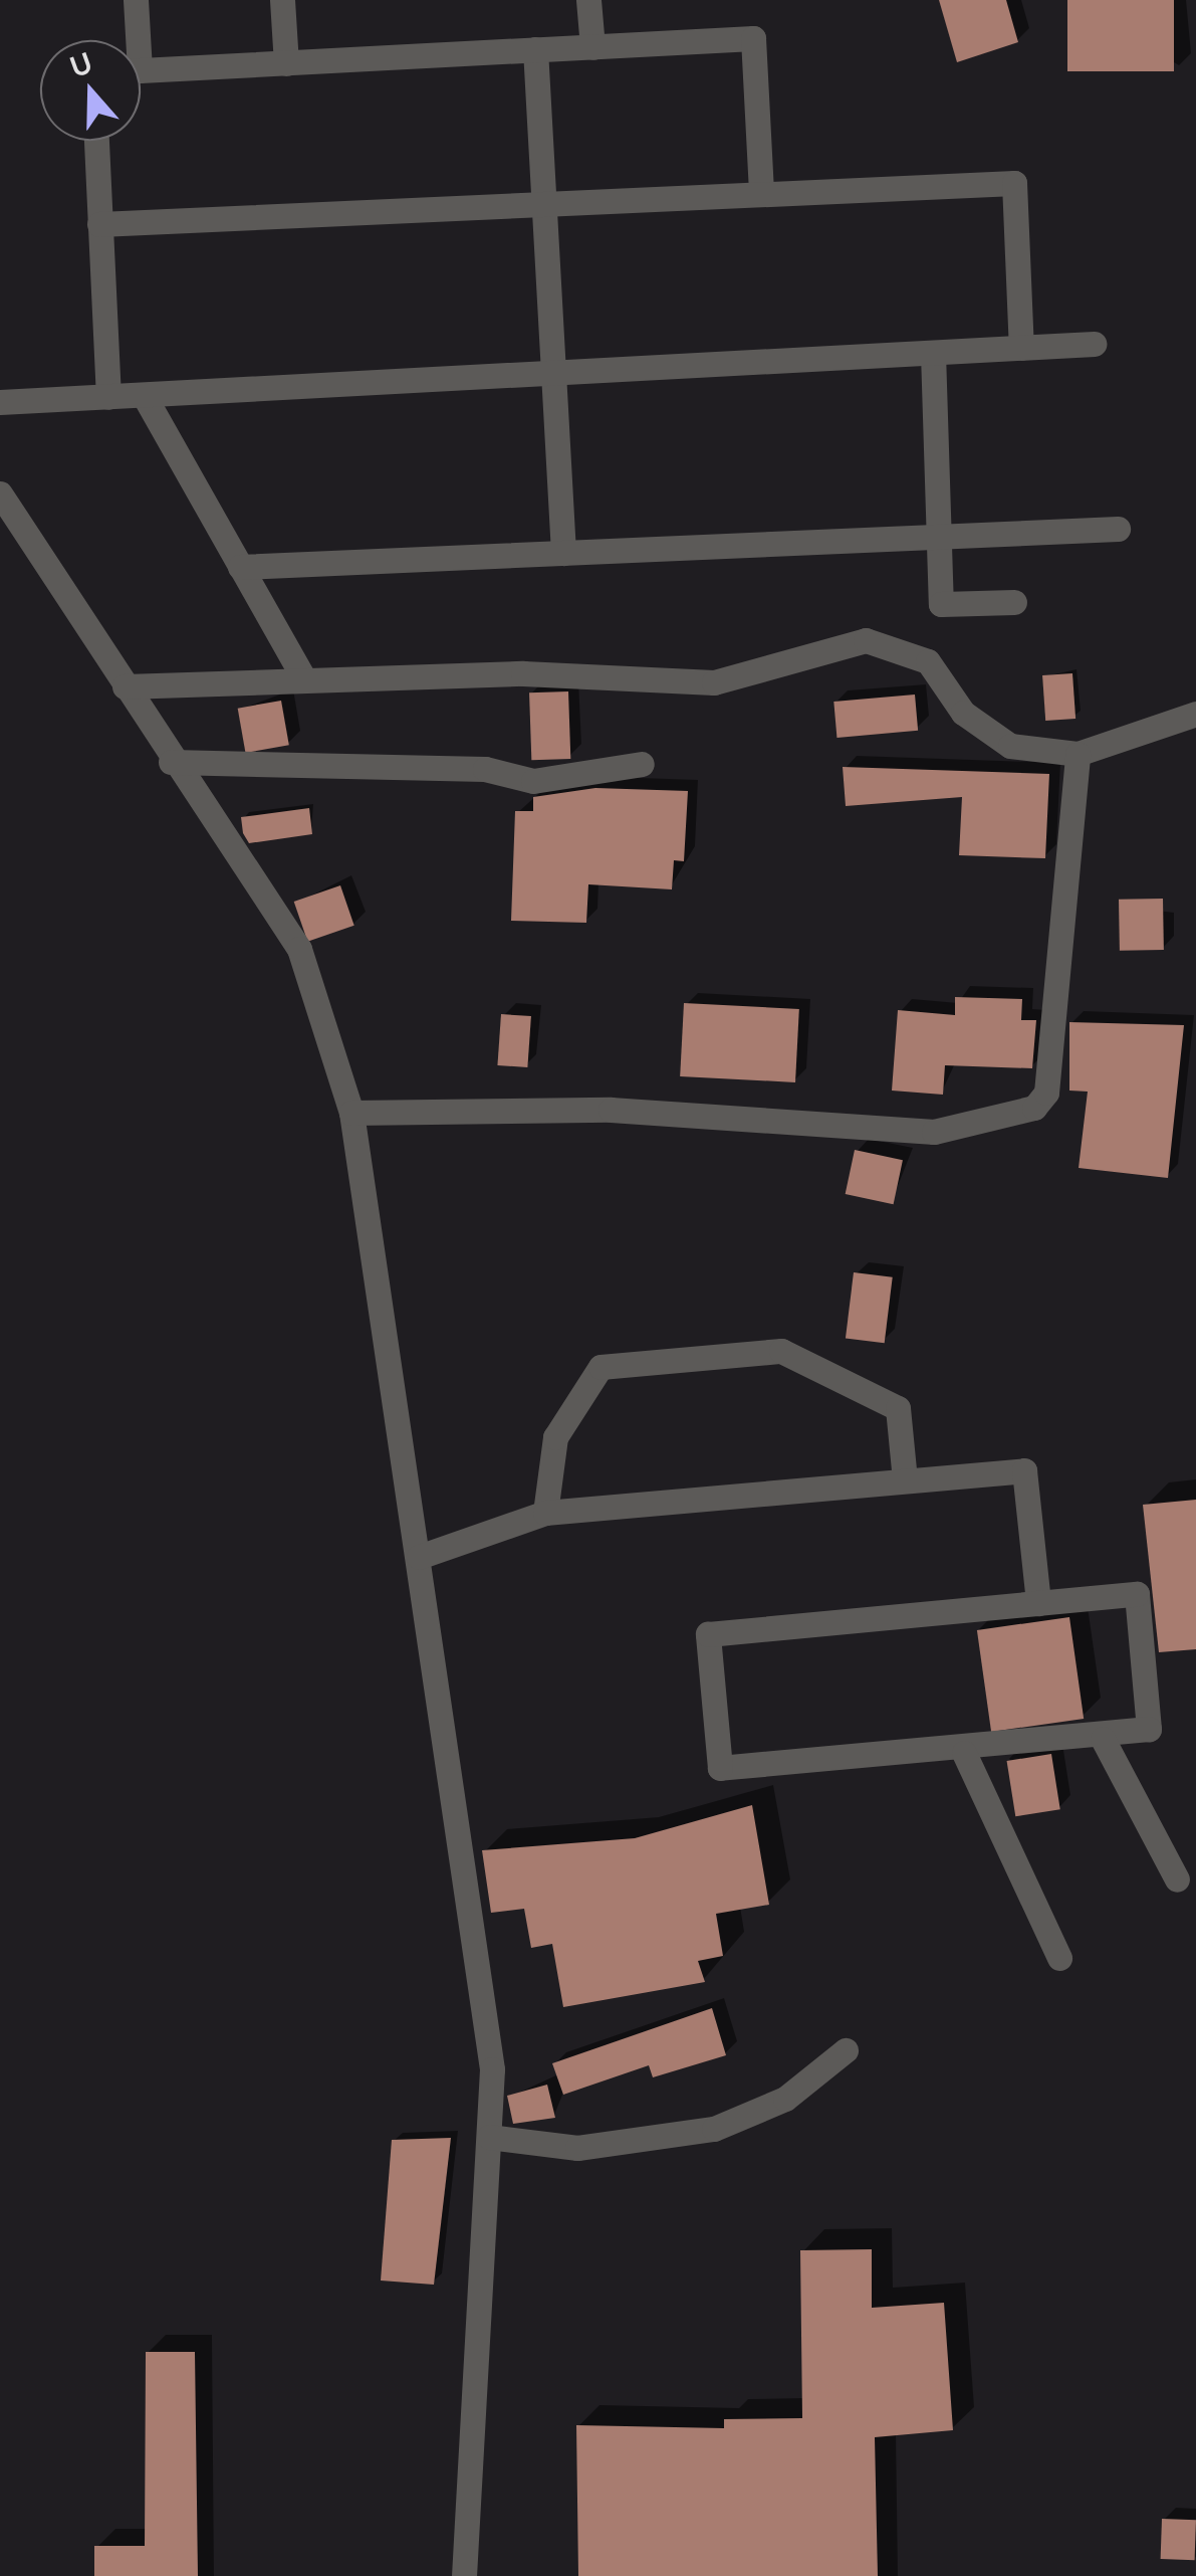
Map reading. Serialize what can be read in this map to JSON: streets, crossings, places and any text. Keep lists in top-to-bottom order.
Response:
{
  "north": "top"
}
